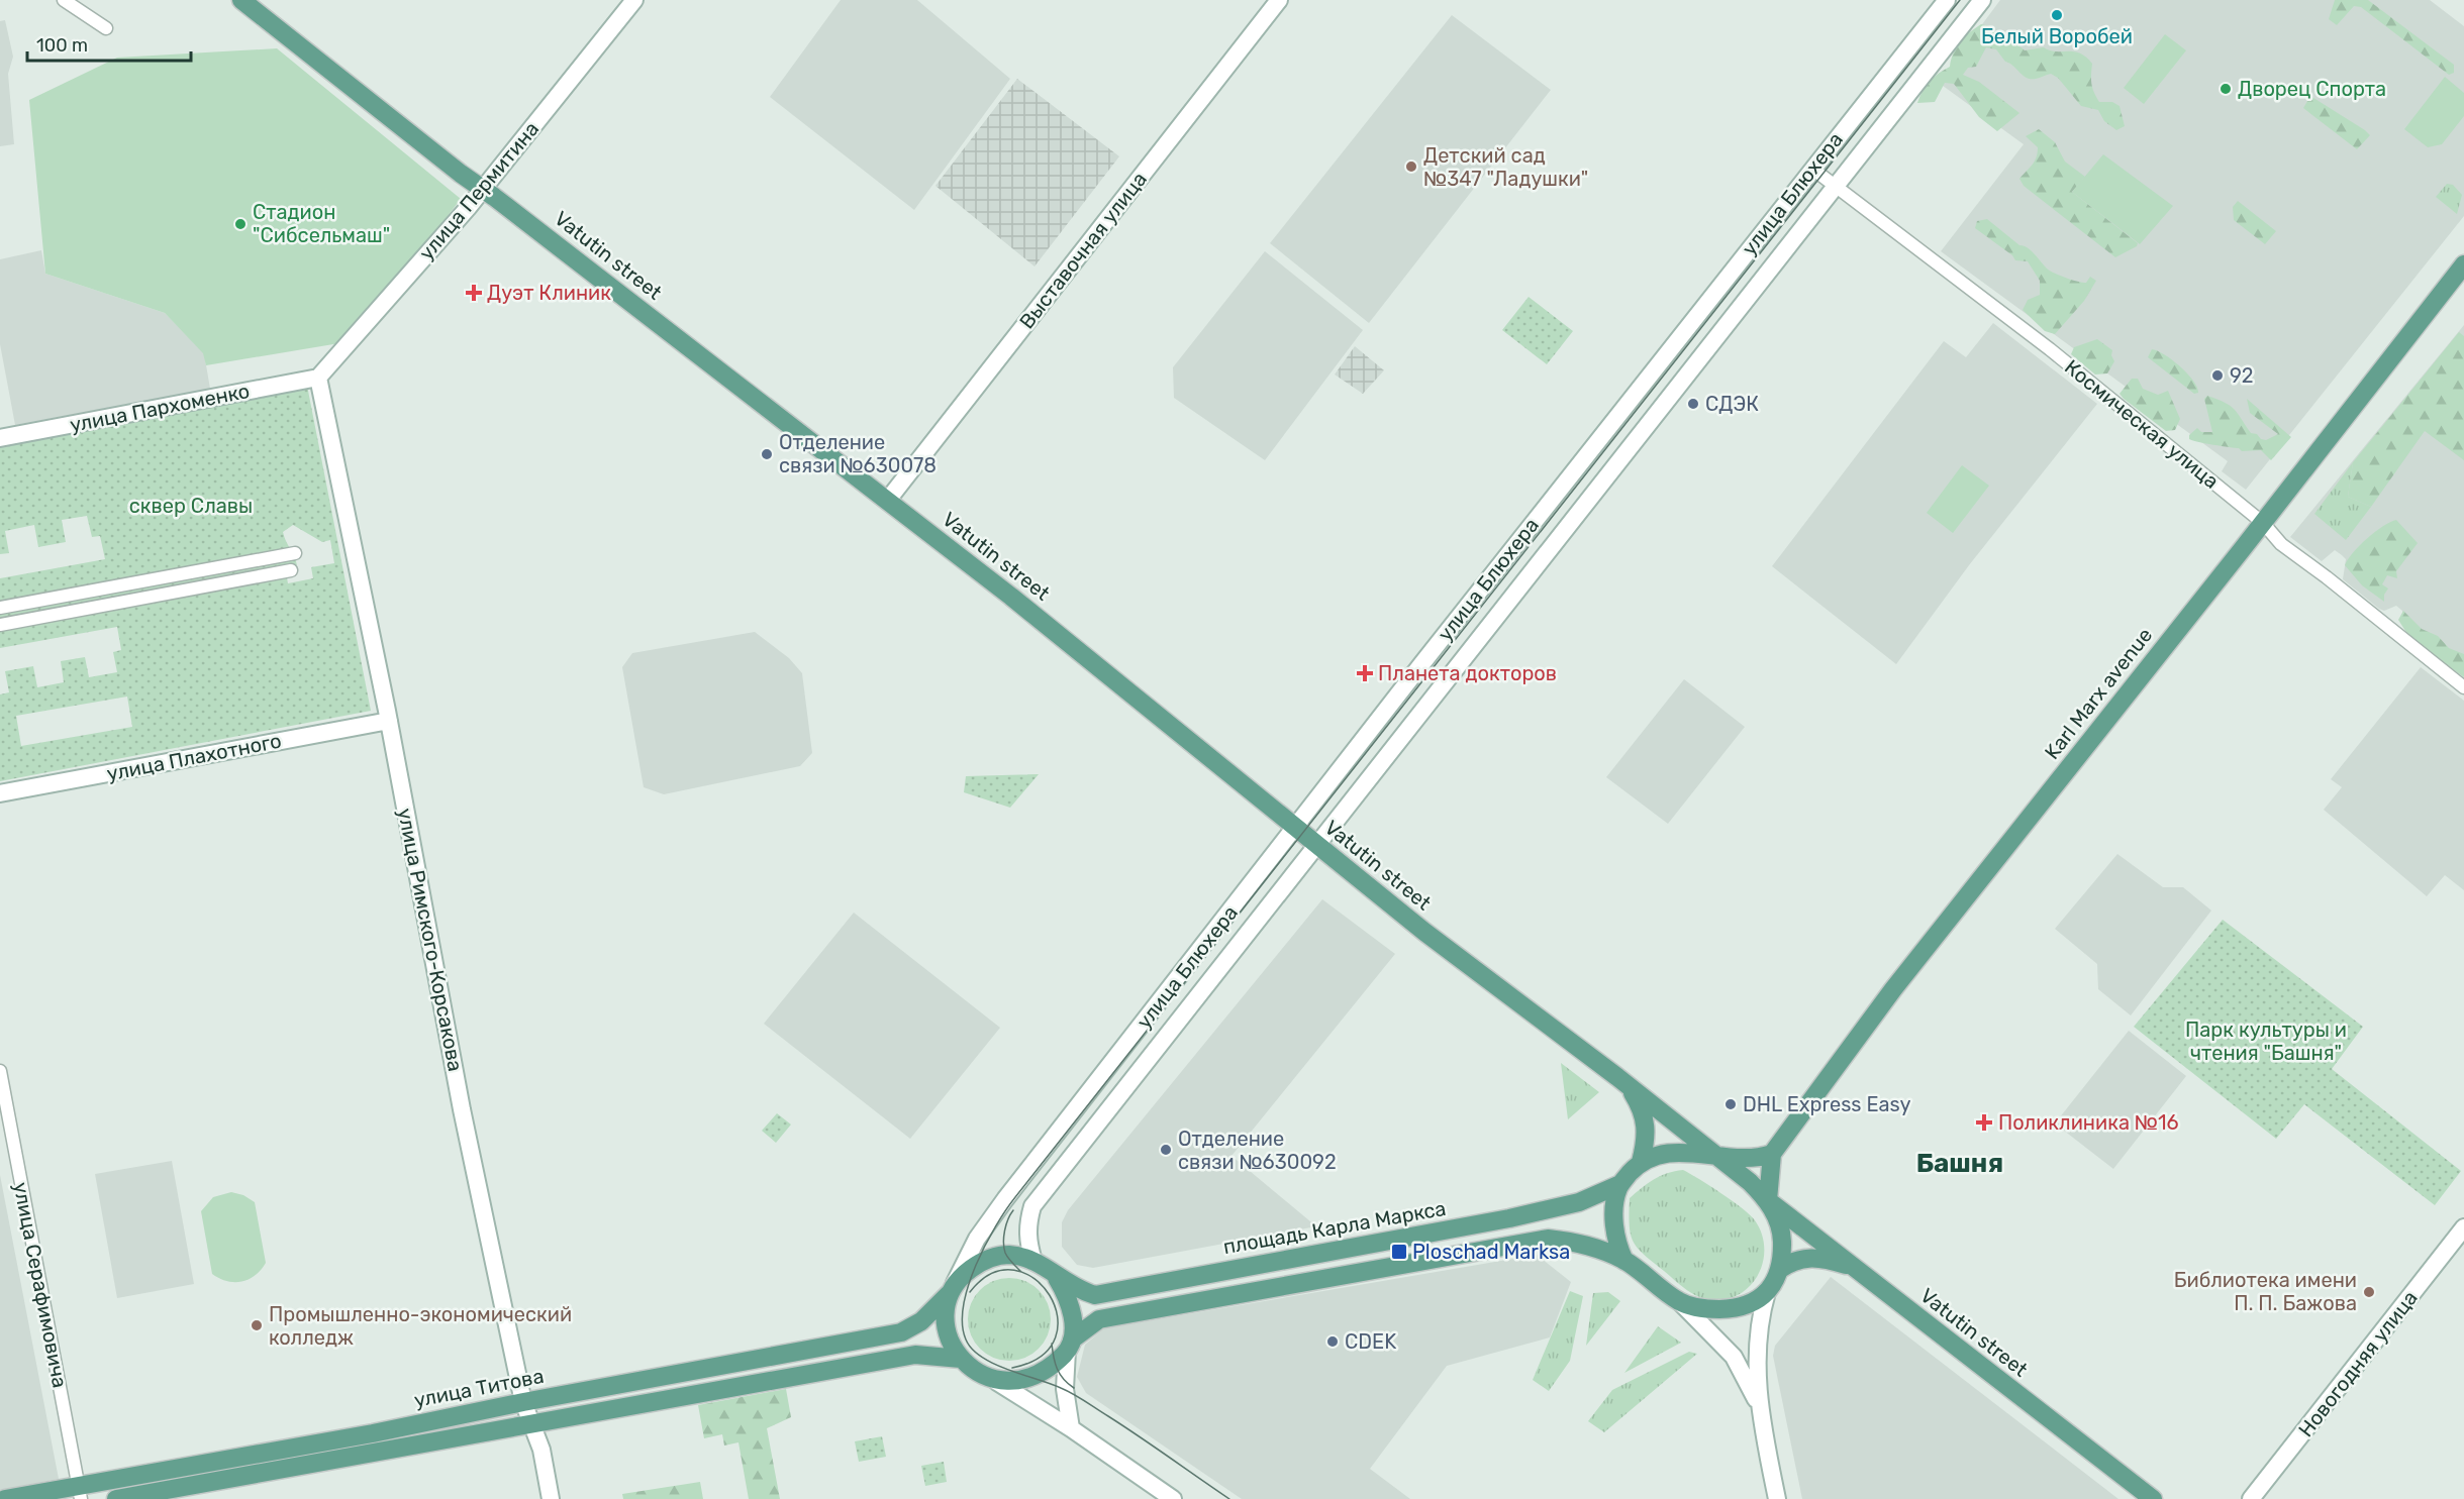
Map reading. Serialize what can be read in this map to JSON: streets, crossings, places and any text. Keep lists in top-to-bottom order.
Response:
{
  "streets": {
    "main road": [
      "Vatutin street",
      "Karl Marx avenue",
      "площадь Карла Маркса",
      "улица Титова"
    ],
    "street": [
      "улица Пермитина",
      "улица Блюхера",
      "Выставочная улица",
      "улица Пархоменко",
      "Космическая улица",
      "улица Плахотного",
      "улица Римского-Корсакова",
      "улица Серафимовича",
      "Новогодняя улица"
    ]
  },
  "crossings": [
    ["улица Пермитина", "Vatutin street"],
    ["улица Пермитина", "улица Пархоменко"],
    ["улица Пермитина", "улица Римского-Корсакова"],
    ["улица Блюхера", "Vatutin street"],
    ["улица Блюхера", "Космическая улица"],
    ["улица Блюхера", "площадь Карла Маркса"],
    ["улица Блюхера", "улица Титова"],
    ["Выставочная улица", "Vatutin street"],
    ["Vatutin street", "площадь Карла Маркса"],
    ["улица Пархоменко", "улица Римского-Корсакова"],
    ["Космическая улица", "Karl Marx avenue"],
    ["улица Плахотного", "улица Римского-Корсакова"],
    ["улица Римского-Корсакова", "улица Титова"],
    ["площадь Карла Маркса", "улица Титова"],
    ["улица Серафимовича", "улица Титова"]
  ],
  "districts": ["Башня"],
  "parks": ["сквер Славы", "Парк культуры и чтения \"Башня\""],
  "places": {
    "other": [
      "Белый Воробей",
      "Дворец Спорта",
      "Детский сад №347 \"Ладушки\"",
      "Стадион \"Сибсельмаш\"",
      "92",
      "СДЭК",
      "Отделение связи №630078",
      "DHL Express Easy",
      "Отделение связи №630092",
      "Библиотека имени П. П. Бажова",
      "Промышленно-экономический колледж",
      "CDEK"
    ],
    "health": ["Дуэт Клиник", "Планета докторов", "Поликлиника №16"],
    "transit": ["Ploschad Marksa"]
  },
  "scale_bar": "100 m"
}
